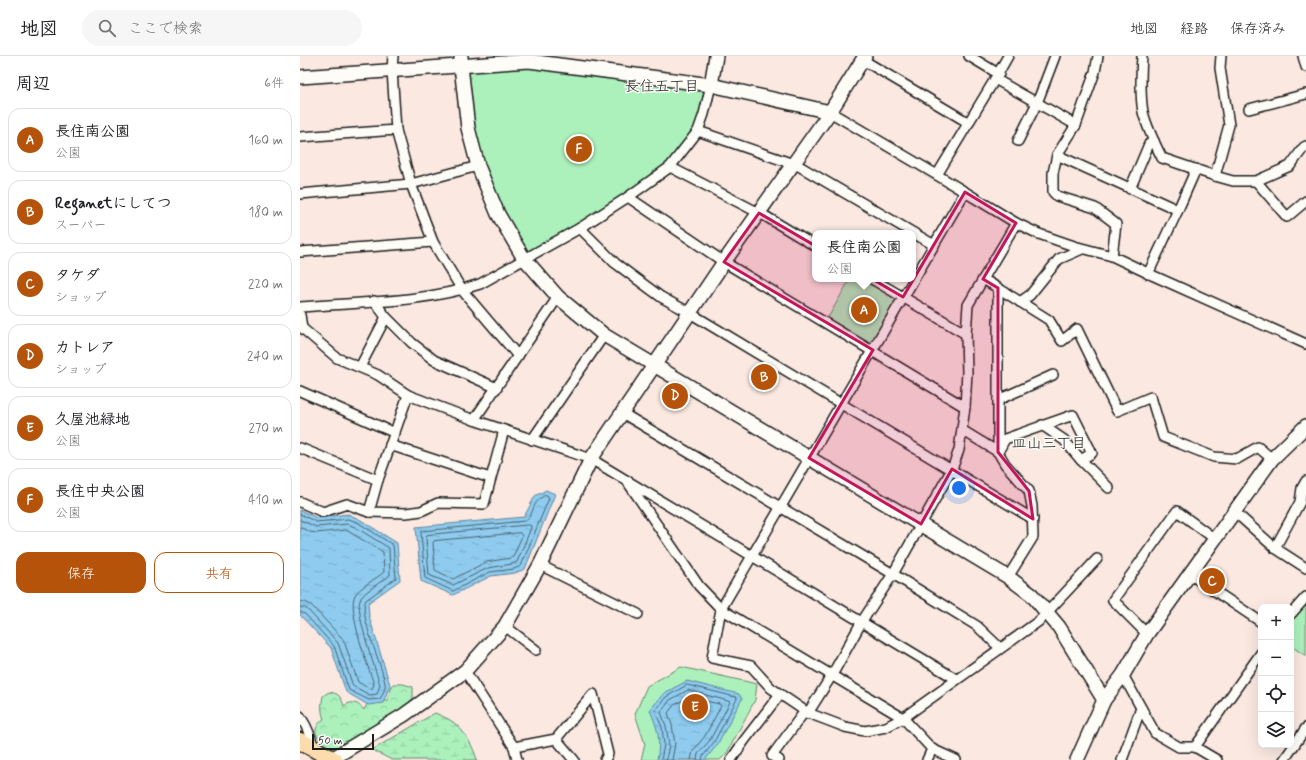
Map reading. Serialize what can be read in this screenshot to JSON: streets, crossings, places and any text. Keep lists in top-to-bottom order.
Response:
{
  "districts": ["長住五丁目", "皿山三丁目"],
  "scale_bar": "50 m",
  "page": {
    "header": "地図",
    "search": "ここで検索",
    "nav": ["地図", "経路", "保存済み"],
    "heading": ["周辺", "6件"],
    "list": [
      {
        "mark": "A",
        "name": "長住南公園",
        "note": "公園",
        "value": "160 m"
      },
      {
        "mark": "B",
        "name": "Reganetにしてつ",
        "note": "スーパー",
        "value": "180 m"
      },
      {
        "mark": "C",
        "name": "タケダ",
        "note": "ショップ",
        "value": "220 m"
      },
      {
        "mark": "D",
        "name": "カトレア",
        "note": "ショップ",
        "value": "240 m"
      },
      {
        "mark": "E",
        "name": "久屋池緑地",
        "note": "公園",
        "value": "270 m"
      },
      {
        "mark": "F",
        "name": "長住中央公園",
        "note": "公園",
        "value": "410 m"
      }
    ],
    "pins": [
      "F",
      "A",
      "B",
      "D",
      "C",
      "E"
    ],
    "popup": ["長住南公園", "公園"],
    "buttons": ["保存", "共有"],
    "map_buttons": ["+", "−"],
    "scale": "50 m"
  }
}
